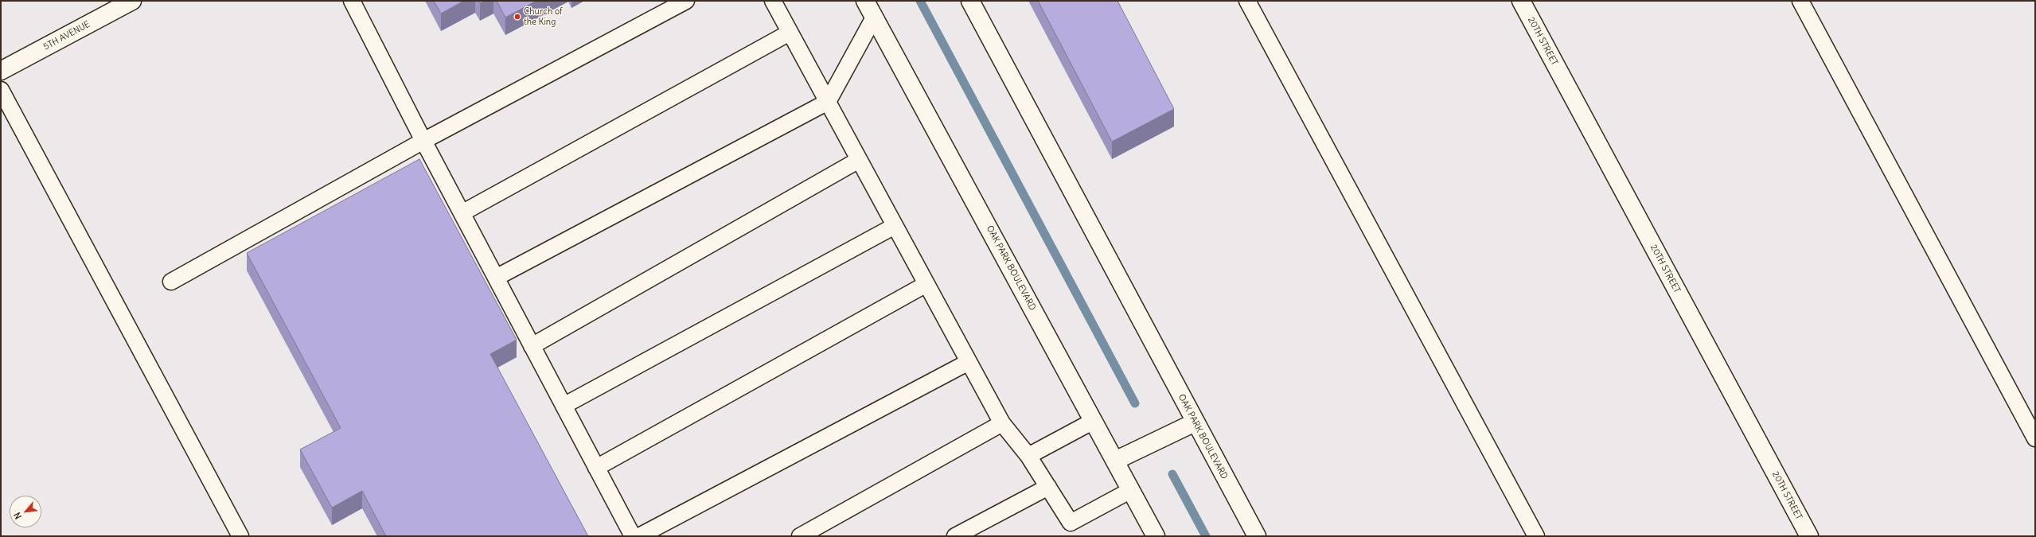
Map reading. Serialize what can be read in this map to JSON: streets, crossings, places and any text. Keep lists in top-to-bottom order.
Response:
{
  "streets": {
    "street": ["5TH AVENUE", "20TH STREET", "OAK PARK BOULEVARD"]
  },
  "places": ["Church of the King"],
  "north": "bottom left"
}
